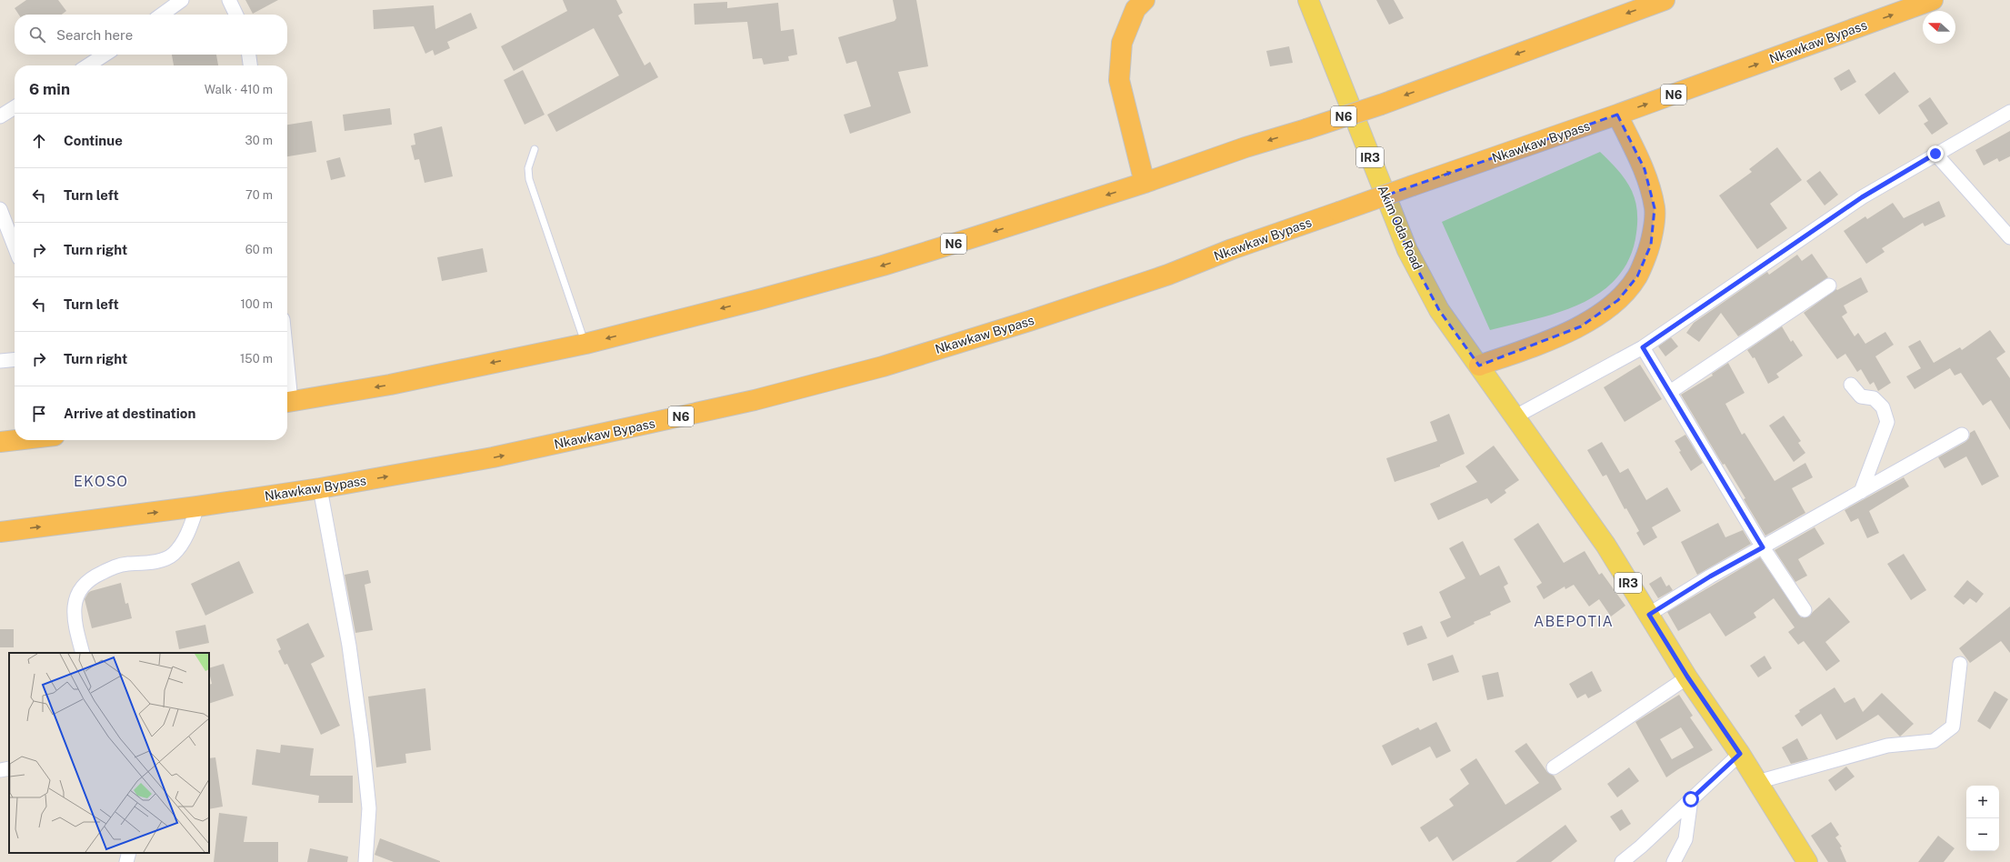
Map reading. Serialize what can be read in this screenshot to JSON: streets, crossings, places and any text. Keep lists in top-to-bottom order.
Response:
{
  "streets": {
    "highway": ["Nkawkaw Bypass", "N6"],
    "main road": ["IR3", "Akim Oda Road"]
  },
  "crossings": [
    ["IR3", "Akim Oda Road"]
  ],
  "districts": ["EKOSO", "ABEPOTIA"],
  "north": "left",
  "page": {
    "search": "Search here",
    "heading": ["6 min", "Walk · 410 m"],
    "list": [
      ["Continue", "30 m"],
      ["Turn left", "70 m"],
      ["Turn right", "60 m"],
      ["Turn left", "100 m"],
      ["Turn right", "150 m"],
      "Arrive at destination"
    ],
    "map_buttons": ["+", "−"]
  }
}
